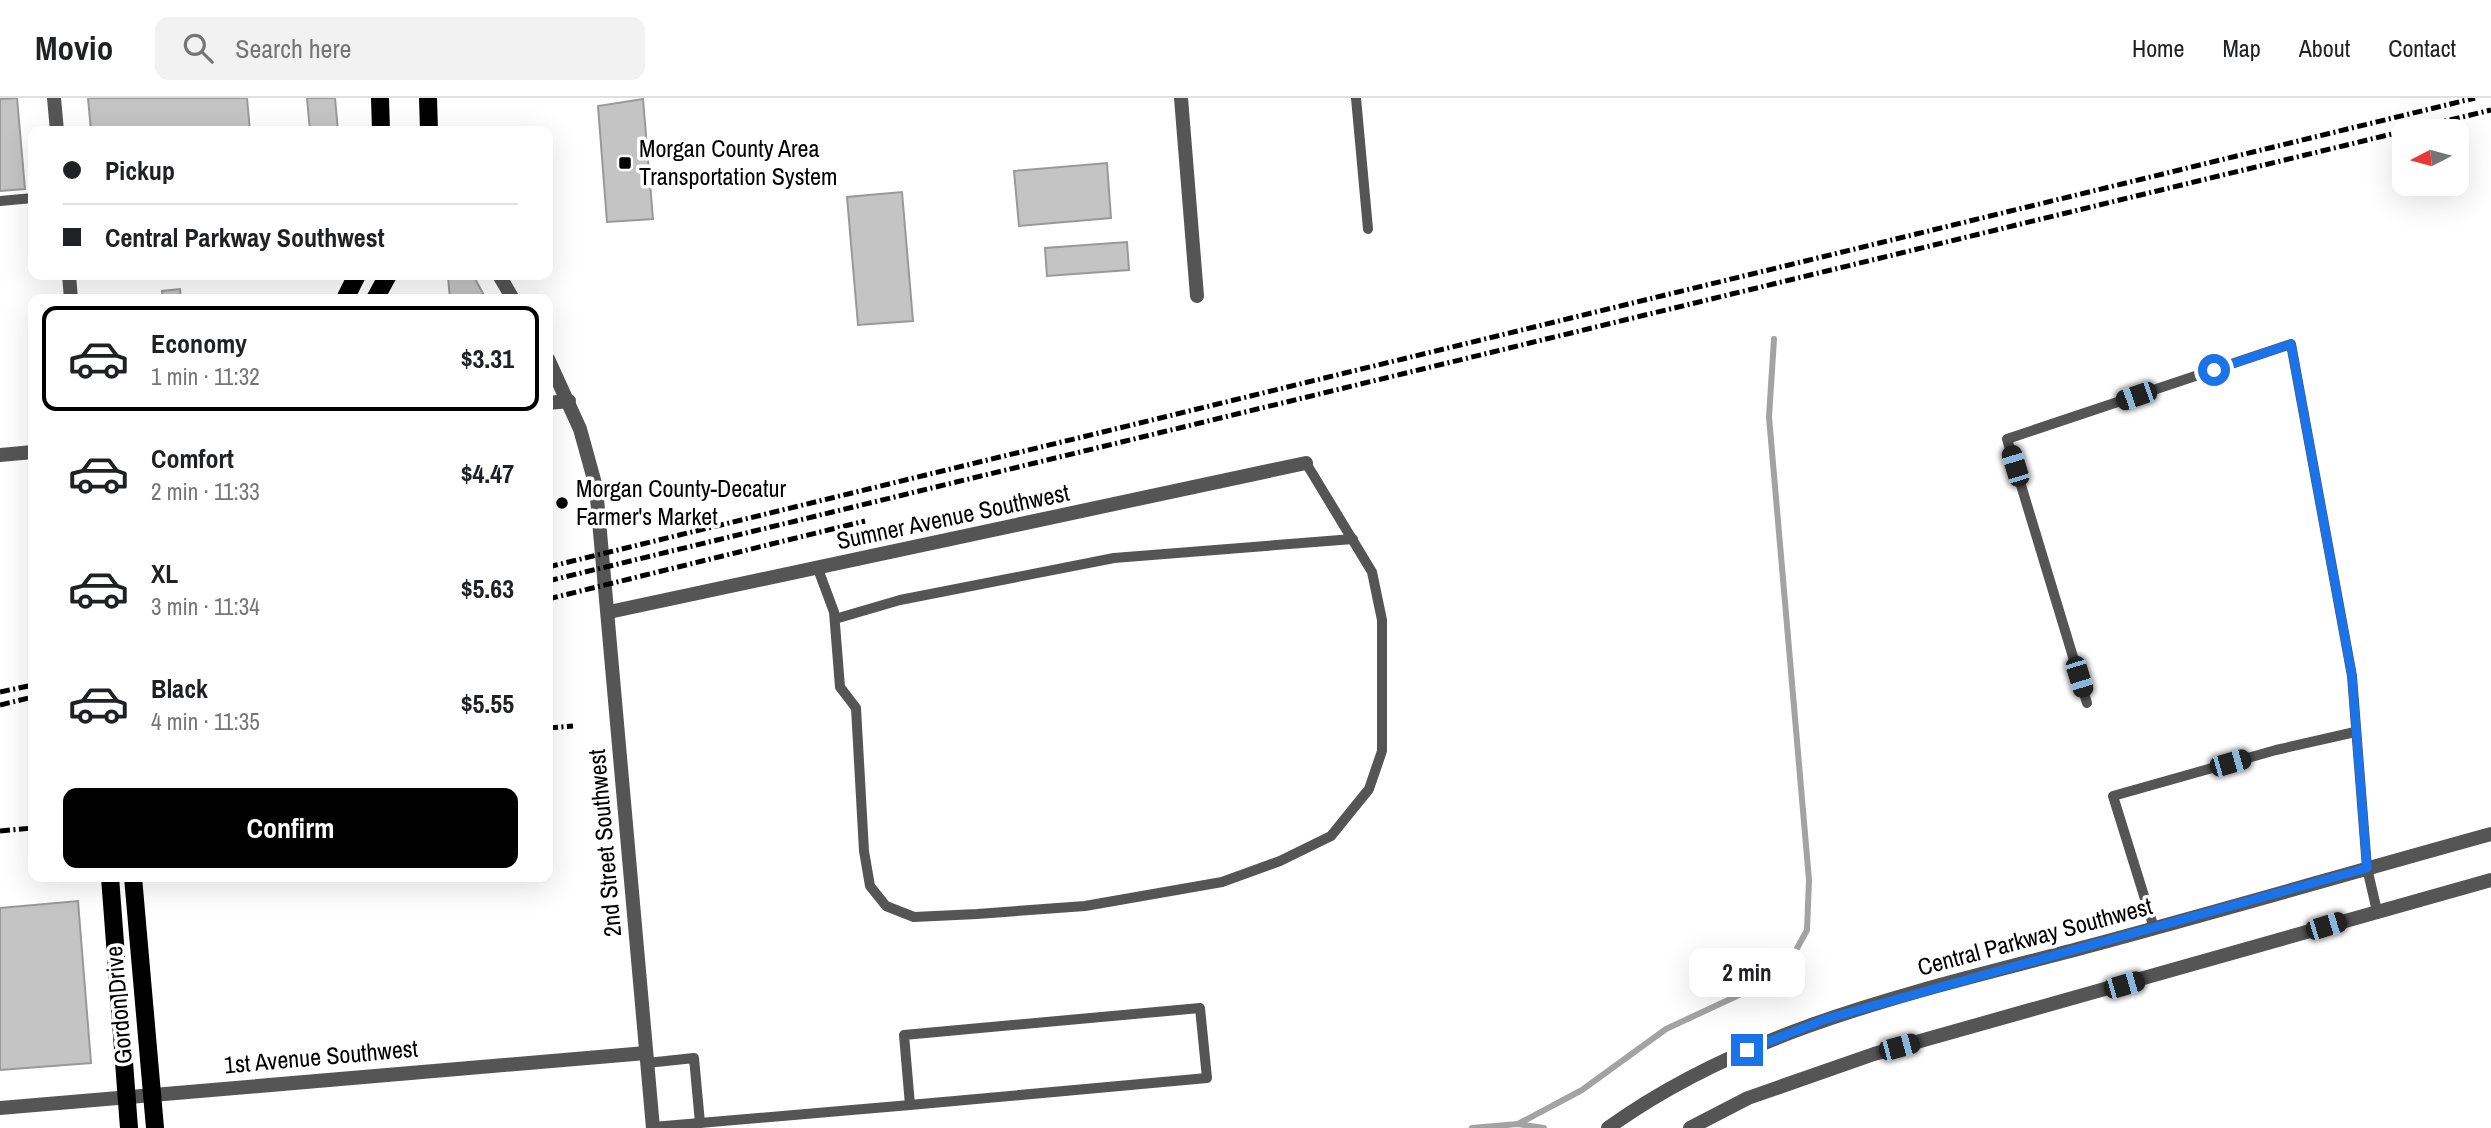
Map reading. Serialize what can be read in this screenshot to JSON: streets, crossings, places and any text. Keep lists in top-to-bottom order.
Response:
{
  "streets": {
    "main road": ["Gordon Drive"],
    "street": [
      "Sumner Avenue Southwest",
      "2nd Street Southwest",
      "Central Parkway Southwest",
      "1st Avenue Southwest"
    ]
  },
  "crossings": [
    ["Sumner Avenue Southwest", "2nd Street Southwest"],
    ["2nd Street Southwest", "1st Avenue Southwest"]
  ],
  "places": {
    "transit": ["Morgan County Area Transportation System"],
    "other": ["Morgan County-Decatur Farmer's Market"]
  },
  "north": "left",
  "page": {
    "header": "Movio",
    "search": "Search here",
    "nav": [
      "Home",
      "Map",
      "About",
      "Contact"
    ],
    "banner": ["Pickup", "Central Parkway Southwest"],
    "list": [
      {
        "name": "Economy",
        "note": "1 min · 11:32",
        "value": "$3.31"
      },
      {
        "name": "Comfort",
        "note": "2 min · 11:33",
        "value": "$4.47"
      },
      {
        "name": "XL",
        "note": "3 min · 11:34",
        "value": "$5.63"
      },
      {
        "name": "Black",
        "note": "4 min · 11:35",
        "value": "$5.55"
      }
    ],
    "buttons": "Confirm",
    "bubble": "2 min"
  }
}
